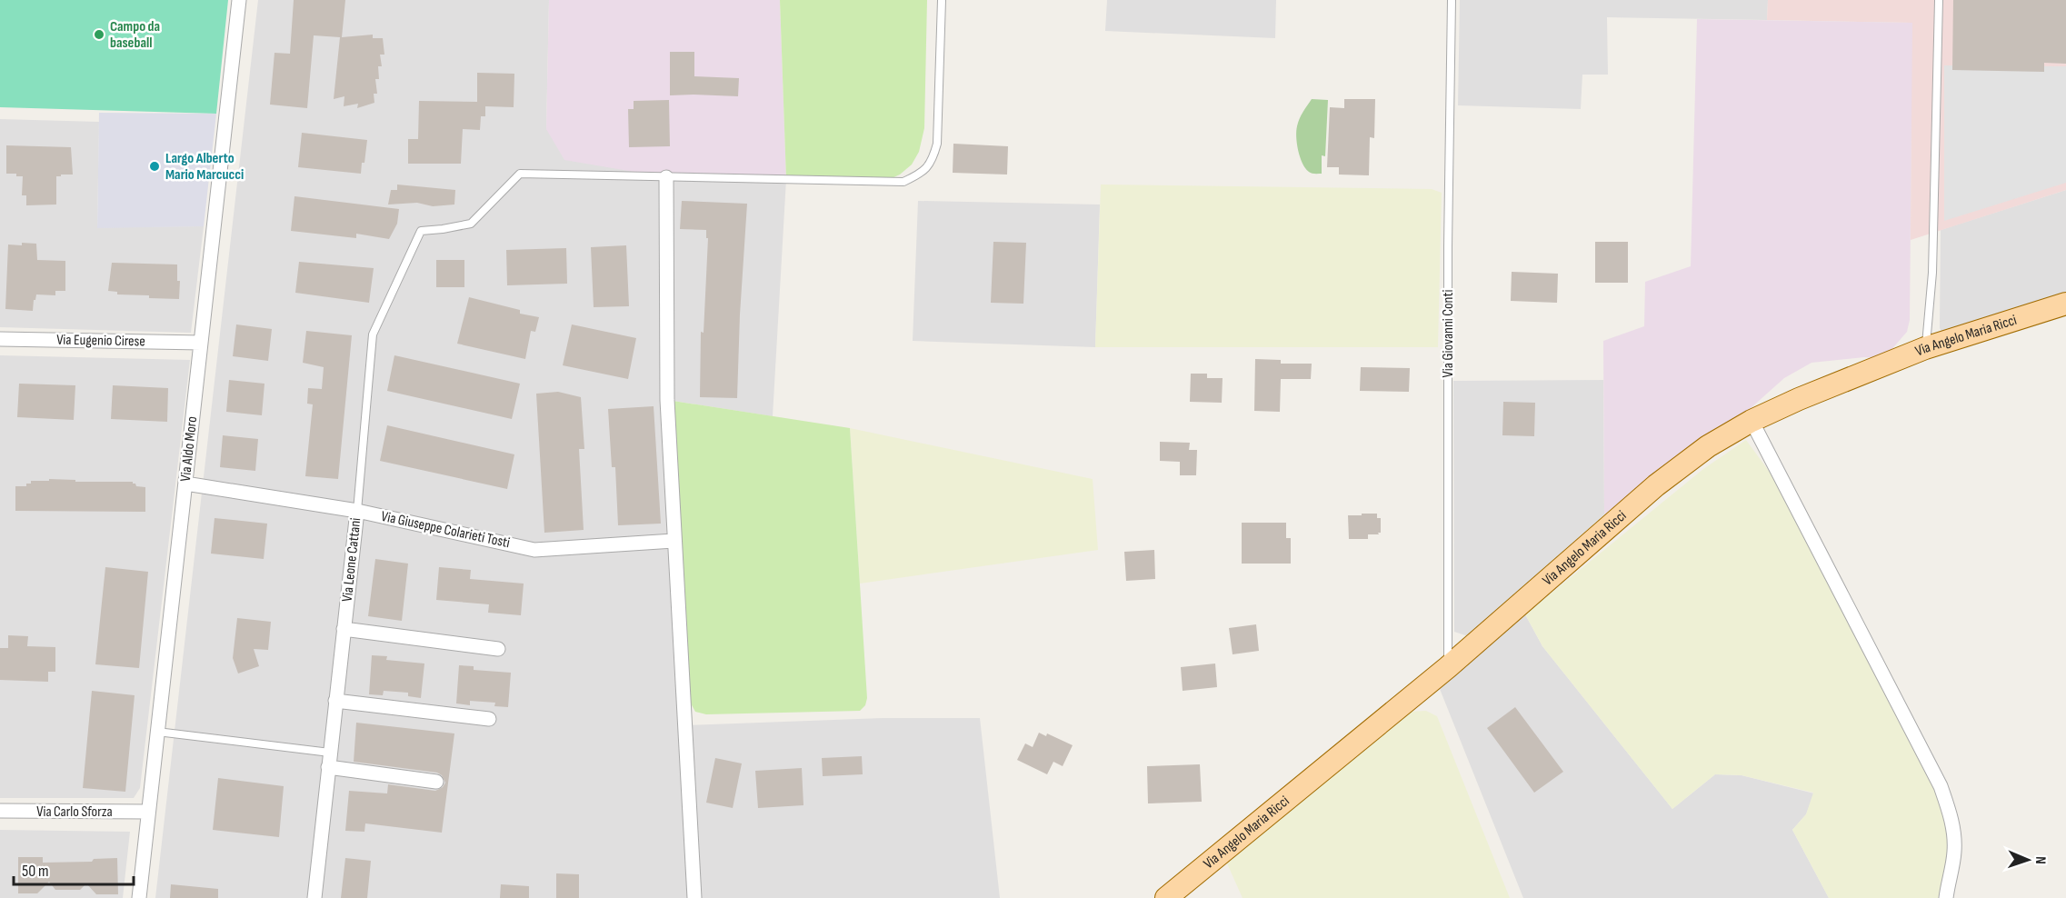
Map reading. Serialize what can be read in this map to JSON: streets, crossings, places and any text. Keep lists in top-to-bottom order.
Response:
{
  "streets": {
    "main road": ["Via Angelo Maria Ricci"],
    "street": [
      "Via Eugenio Cirese",
      "Via Aldo Moro",
      "Via Giuseppe Colarieti Tosti",
      "Via Leone Cattani",
      "Via Carlo Sforza"
    ],
    "lane": ["Via Giovanni Conti"]
  },
  "crossings": [
    ["Via Giovanni Conti", "Via Angelo Maria Ricci"],
    ["Via Eugenio Cirese", "Via Aldo Moro"],
    ["Via Aldo Moro", "Via Giuseppe Colarieti Tosti"],
    ["Via Aldo Moro", "Via Carlo Sforza"],
    ["Via Giuseppe Colarieti Tosti", "Via Leone Cattani"]
  ],
  "places": ["Campo da baseball", "Largo Alberto Mario Marcucci"],
  "scale_bar": "50 m",
  "north": "right"
}
